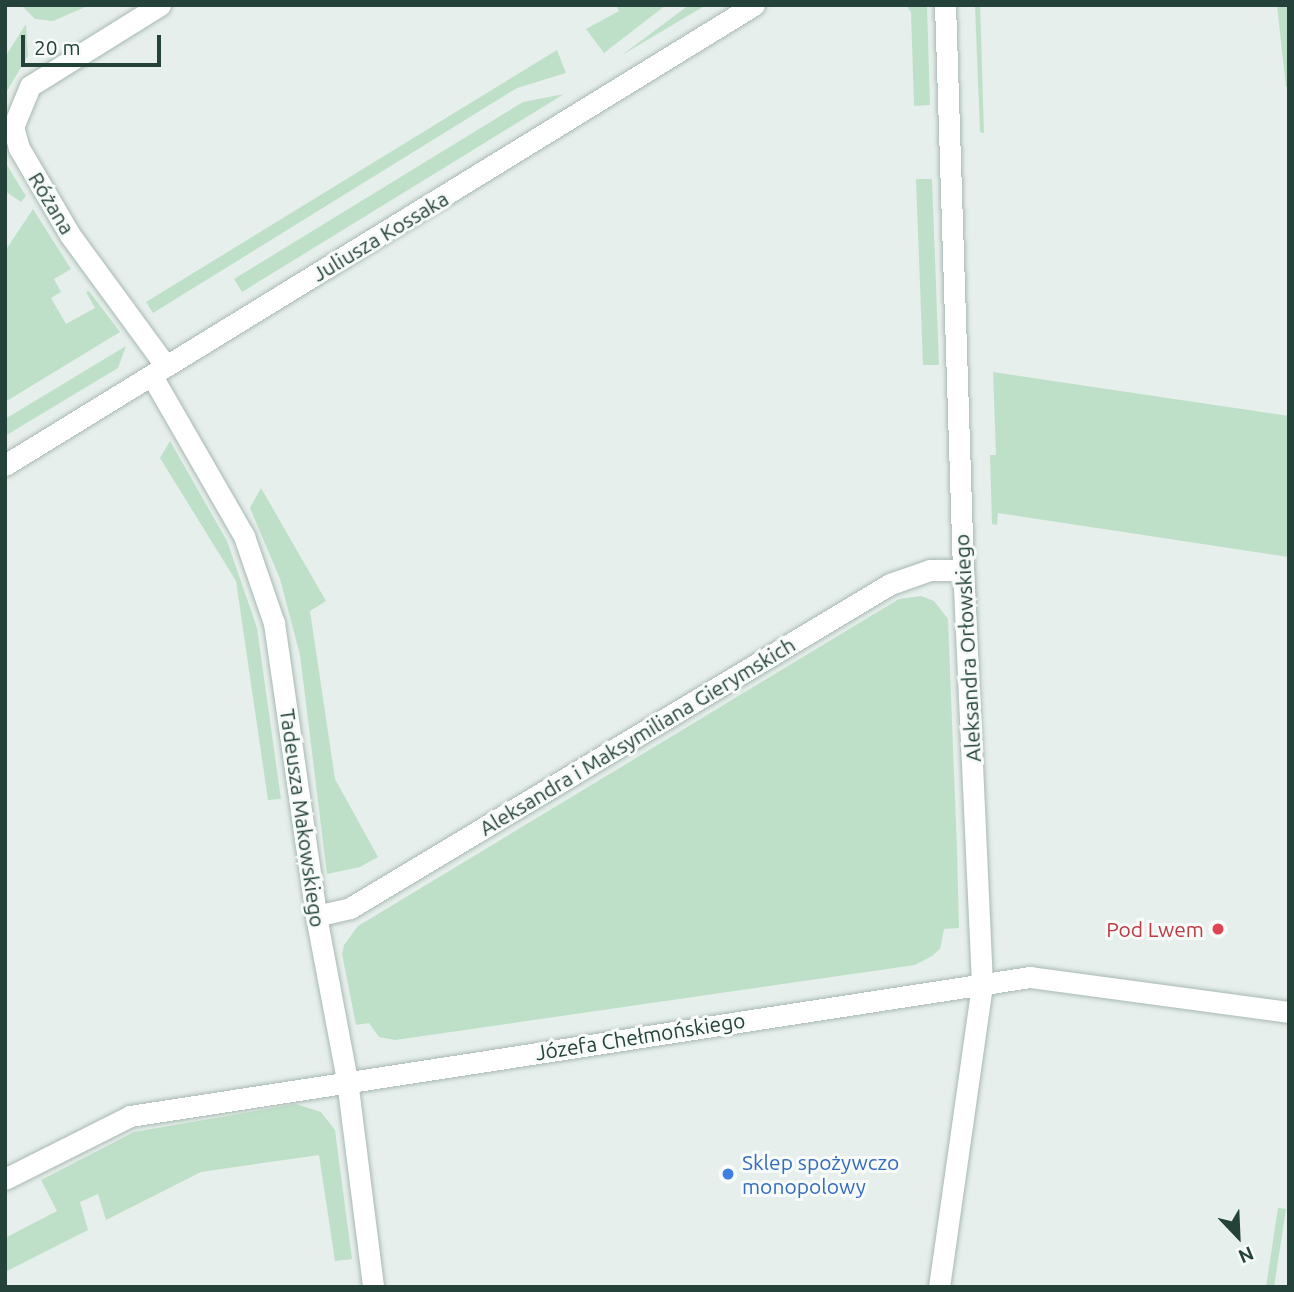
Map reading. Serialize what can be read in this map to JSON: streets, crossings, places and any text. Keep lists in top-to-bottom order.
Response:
{
  "streets": {
    "street": [
      "Różana",
      "Juliusza Kossaka",
      "Aleksandra Orłowskiego",
      "Aleksandra i Maksymiliana Gierymskich",
      "Tadeusza Makowskiego",
      "Józefa Chełmońskiego"
    ]
  },
  "crossings": [
    ["Różana", "Juliusza Kossaka"],
    ["Różana", "Tadeusza Makowskiego"],
    ["Juliusza Kossaka", "Tadeusza Makowskiego"],
    ["Aleksandra Orłowskiego", "Aleksandra i Maksymiliana Gierymskich"],
    ["Aleksandra Orłowskiego", "Józefa Chełmońskiego"],
    ["Aleksandra i Maksymiliana Gierymskich", "Tadeusza Makowskiego"],
    ["Tadeusza Makowskiego", "Józefa Chełmońskiego"]
  ],
  "places": ["Pod Lwem", "Sklep spożywczo monopolowy"],
  "scale_bar": "20 m",
  "north": "bottom right"
}
